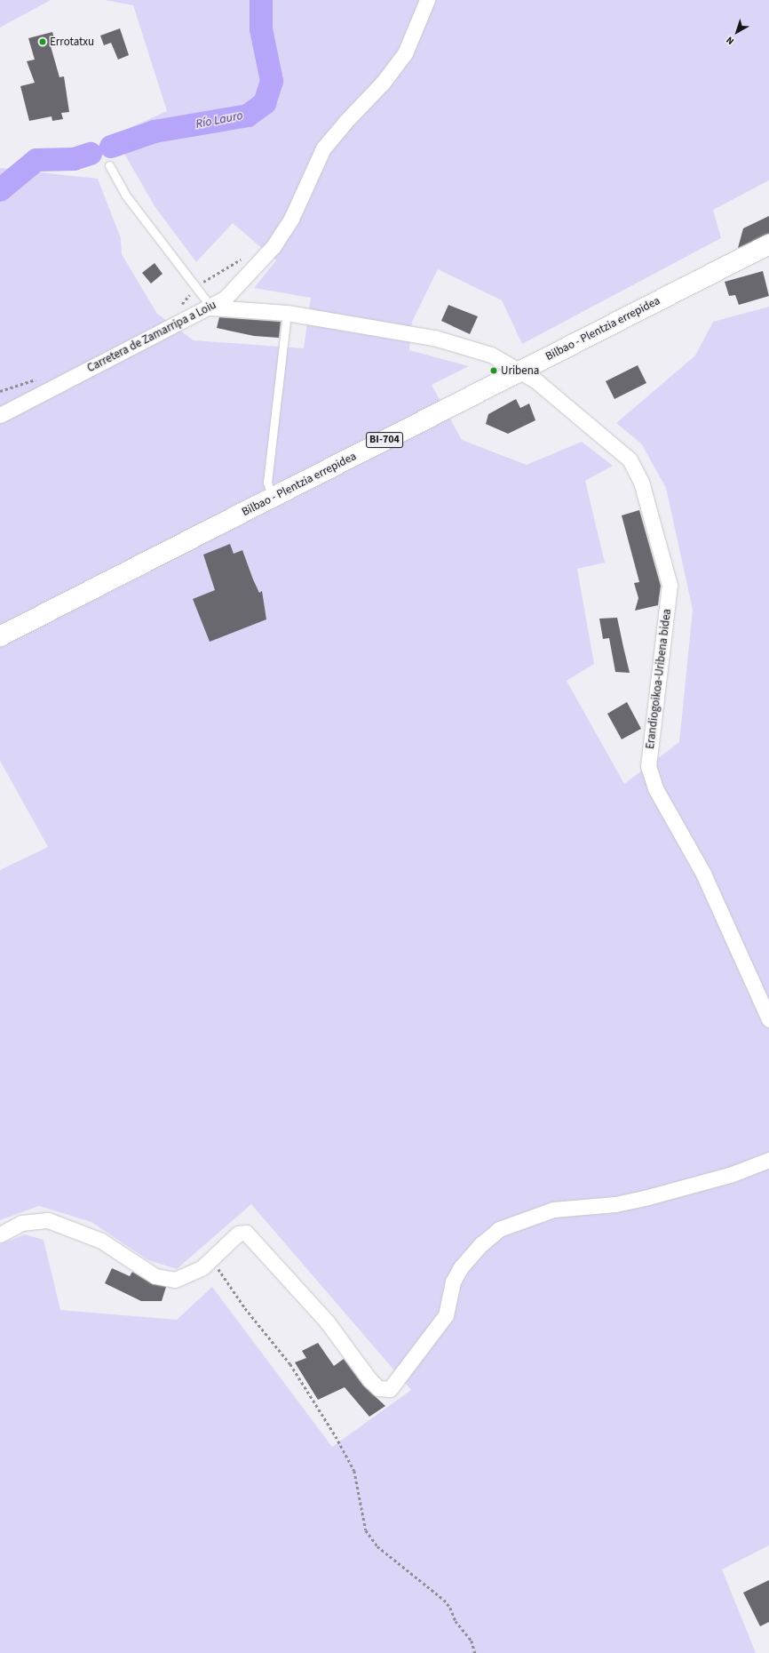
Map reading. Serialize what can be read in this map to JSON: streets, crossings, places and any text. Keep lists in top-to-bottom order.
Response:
{
  "streets": {
    "main road": ["Bilbao - Plentzia errepidea", "BI-704"],
    "street": ["Carretera de Zamarripa a Loiu", "Erandiogoikoa-Uribena bidea"]
  },
  "crossings": [
    ["Bilbao - Plentzia errepidea", "Erandiogoikoa-Uribena bidea"],
    ["Carretera de Zamarripa a Loiu", "Erandiogoikoa-Uribena bidea"]
  ],
  "water": ["Río Lauro"],
  "places": ["Errotatxu", "Uribena"],
  "north": "bottom left"
}
